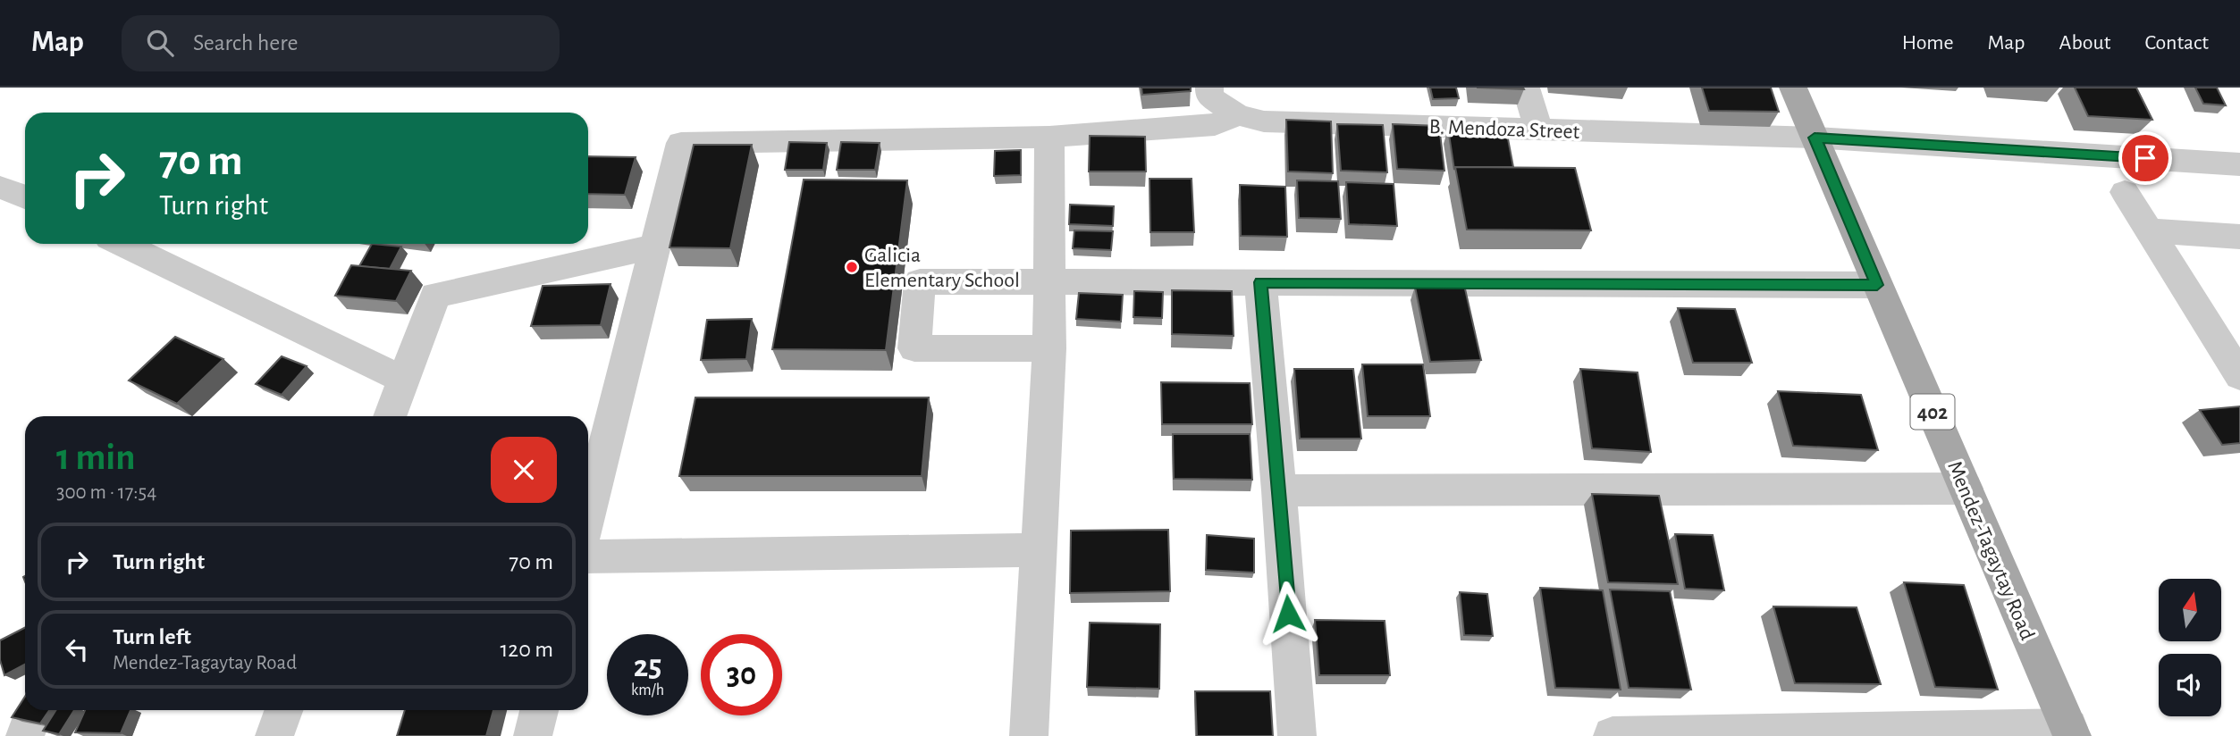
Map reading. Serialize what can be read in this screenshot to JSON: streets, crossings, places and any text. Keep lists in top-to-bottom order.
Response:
{
  "streets": {
    "main road": ["402", "Mendez-Tagaytay Road"],
    "street": ["B. Mendoza Street"]
  },
  "crossings": [
    ["B. Mendoza Street", "Mendez-Tagaytay Road"]
  ],
  "places": ["Galicia Elementary School"],
  "north": "top",
  "page": {
    "header": "Map",
    "search": "Search here",
    "nav": [
      "Home",
      "Map",
      "About",
      "Contact"
    ],
    "turn": ["70 m", "Turn right"],
    "heading": ["1 min", "300 m · 17:54"],
    "list": [
      {
        "name": "Turn right",
        "value": "70 m"
      },
      {
        "name": "Turn left",
        "note": "Mendez-Tagaytay Road",
        "value": "120 m"
      }
    ],
    "speed": "25 km/h",
    "limit": "30"
  }
}
